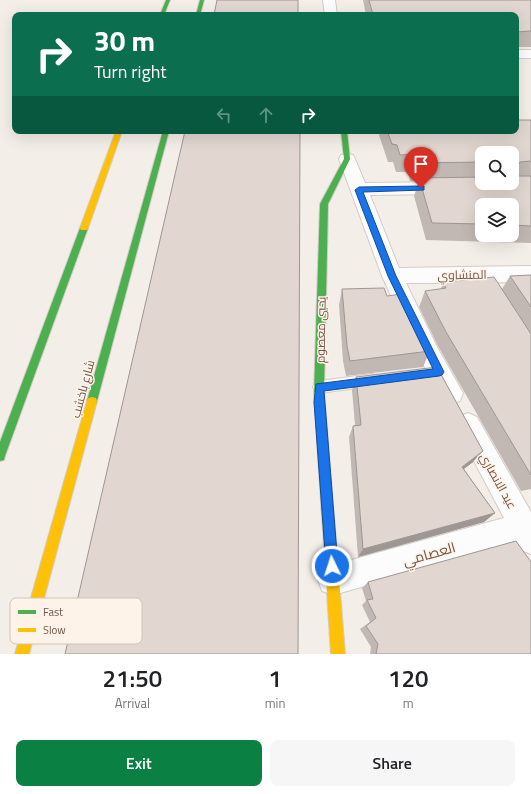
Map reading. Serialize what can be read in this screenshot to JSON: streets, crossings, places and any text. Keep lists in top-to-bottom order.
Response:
{
  "streets": {
    "main road": ["يحيي معصوم", "شارع باخشب"],
    "street": ["المنشاوي", "عيد الانصاري", "العصامي"]
  },
  "crossings": [
    ["المنشاوي", "عيد الانصاري"],
    ["يحيي معصوم", "عيد الانصاري"],
    ["يحيي معصوم", "العصامي"],
    ["عيد الانصاري", "العصامي"]
  ],
  "legend": ["Fast", "Slow"],
  "page": {
    "turn": ["30 m", "Turn right"],
    "eta": [
      "21:50",
      "Arrival",
      "1",
      "min",
      "120",
      "m"
    ],
    "buttons": ["Exit", "Share"]
  }
}
